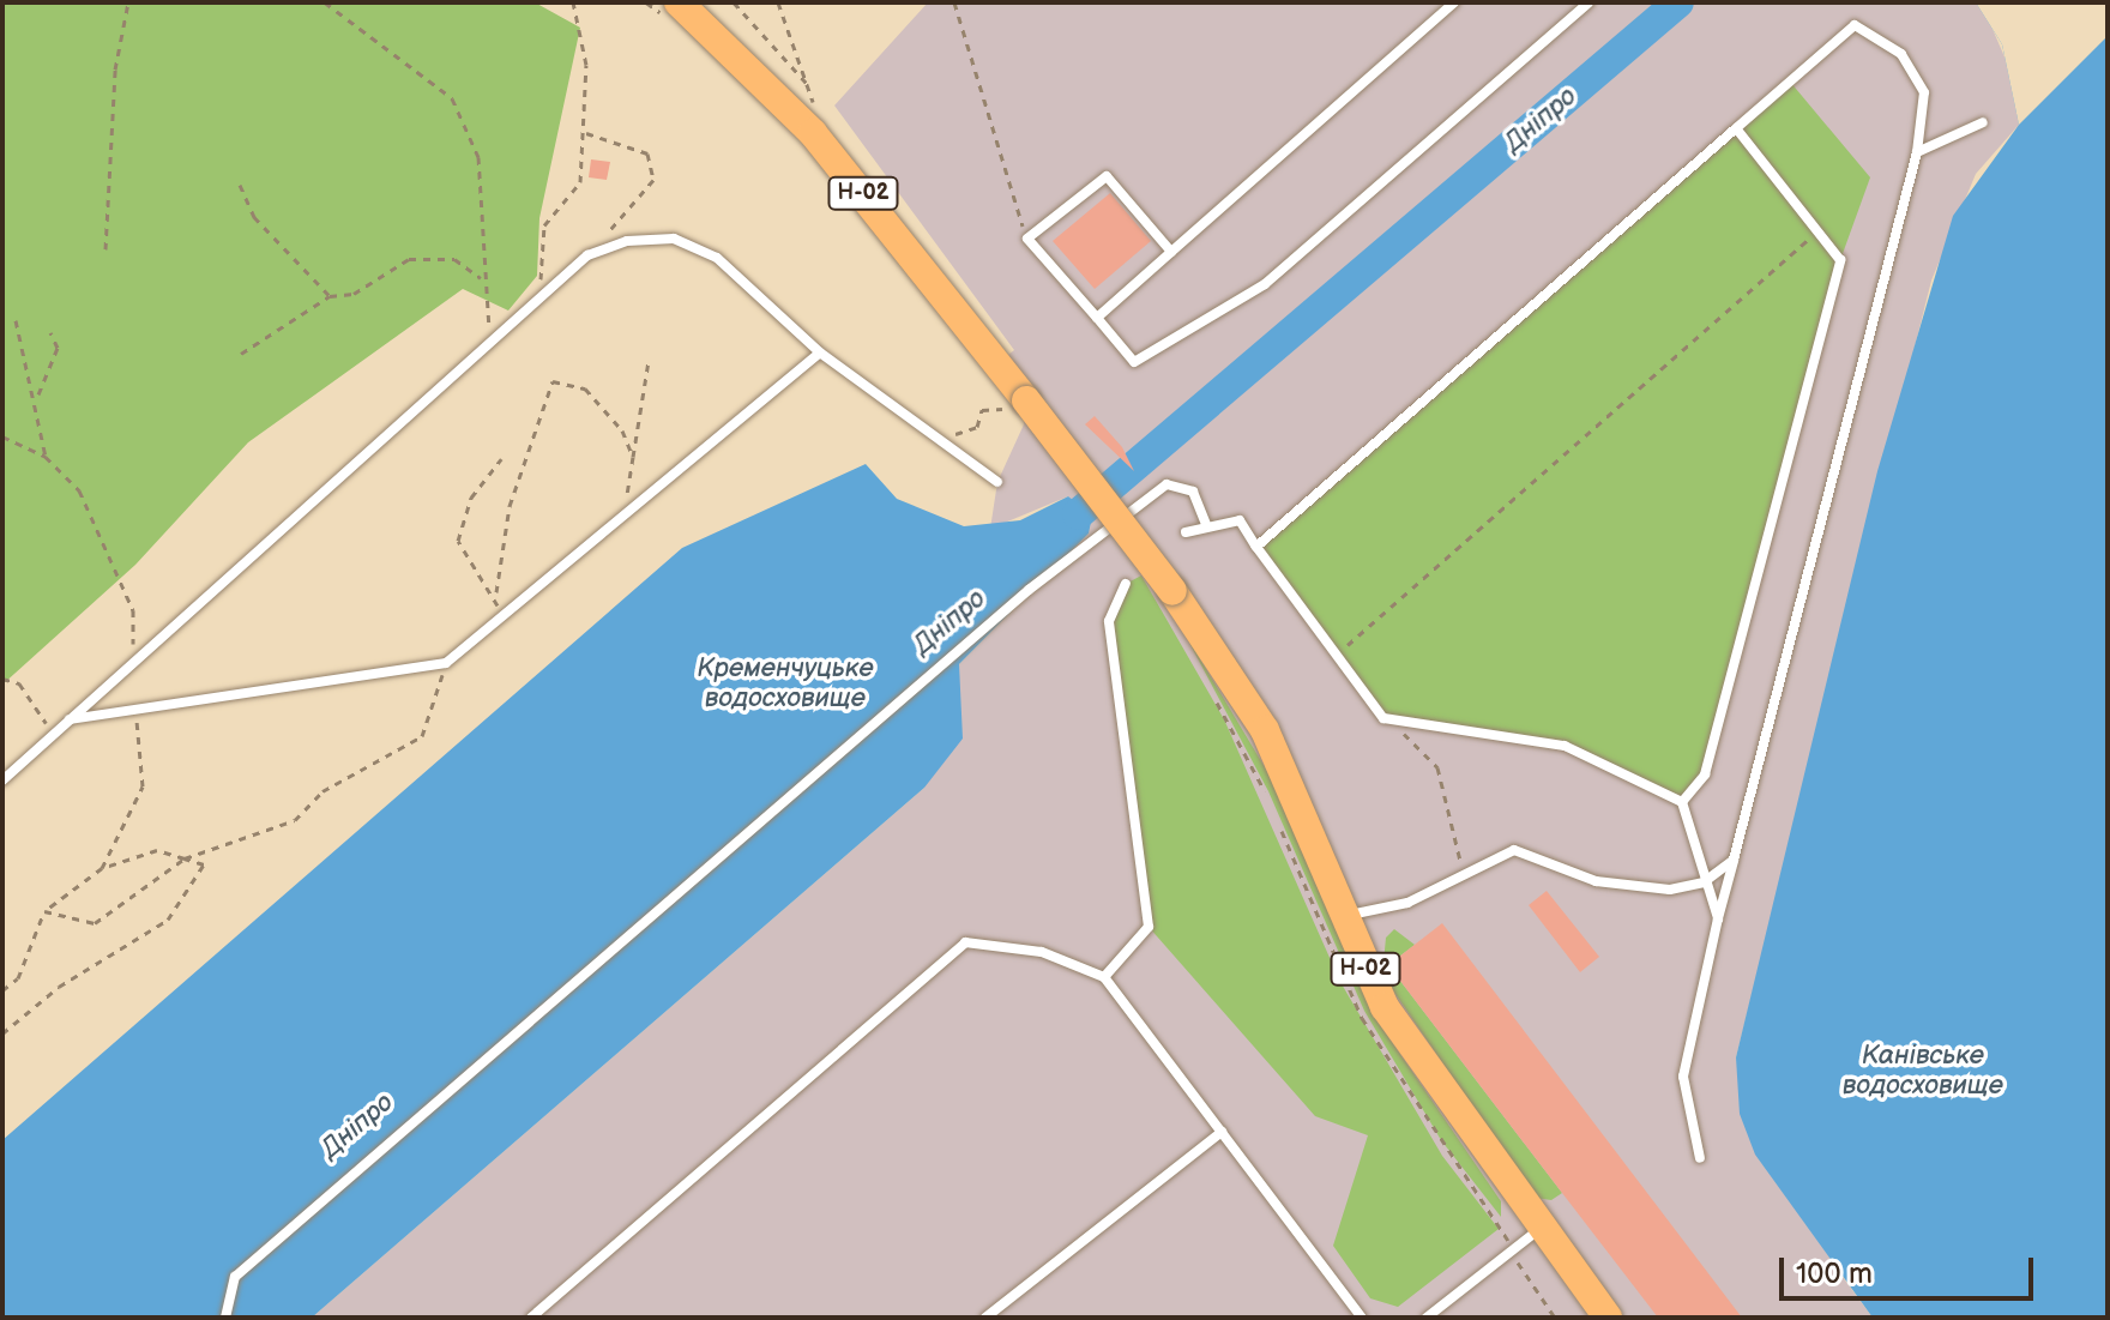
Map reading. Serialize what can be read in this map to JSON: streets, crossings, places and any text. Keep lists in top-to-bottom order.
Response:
{
  "streets": {
    "main road": ["Н-02"]
  },
  "water": ["Дніпро", "Кременчуцьке водосховище", "Канівське водосховище"],
  "scale_bar": "100 m"
}
